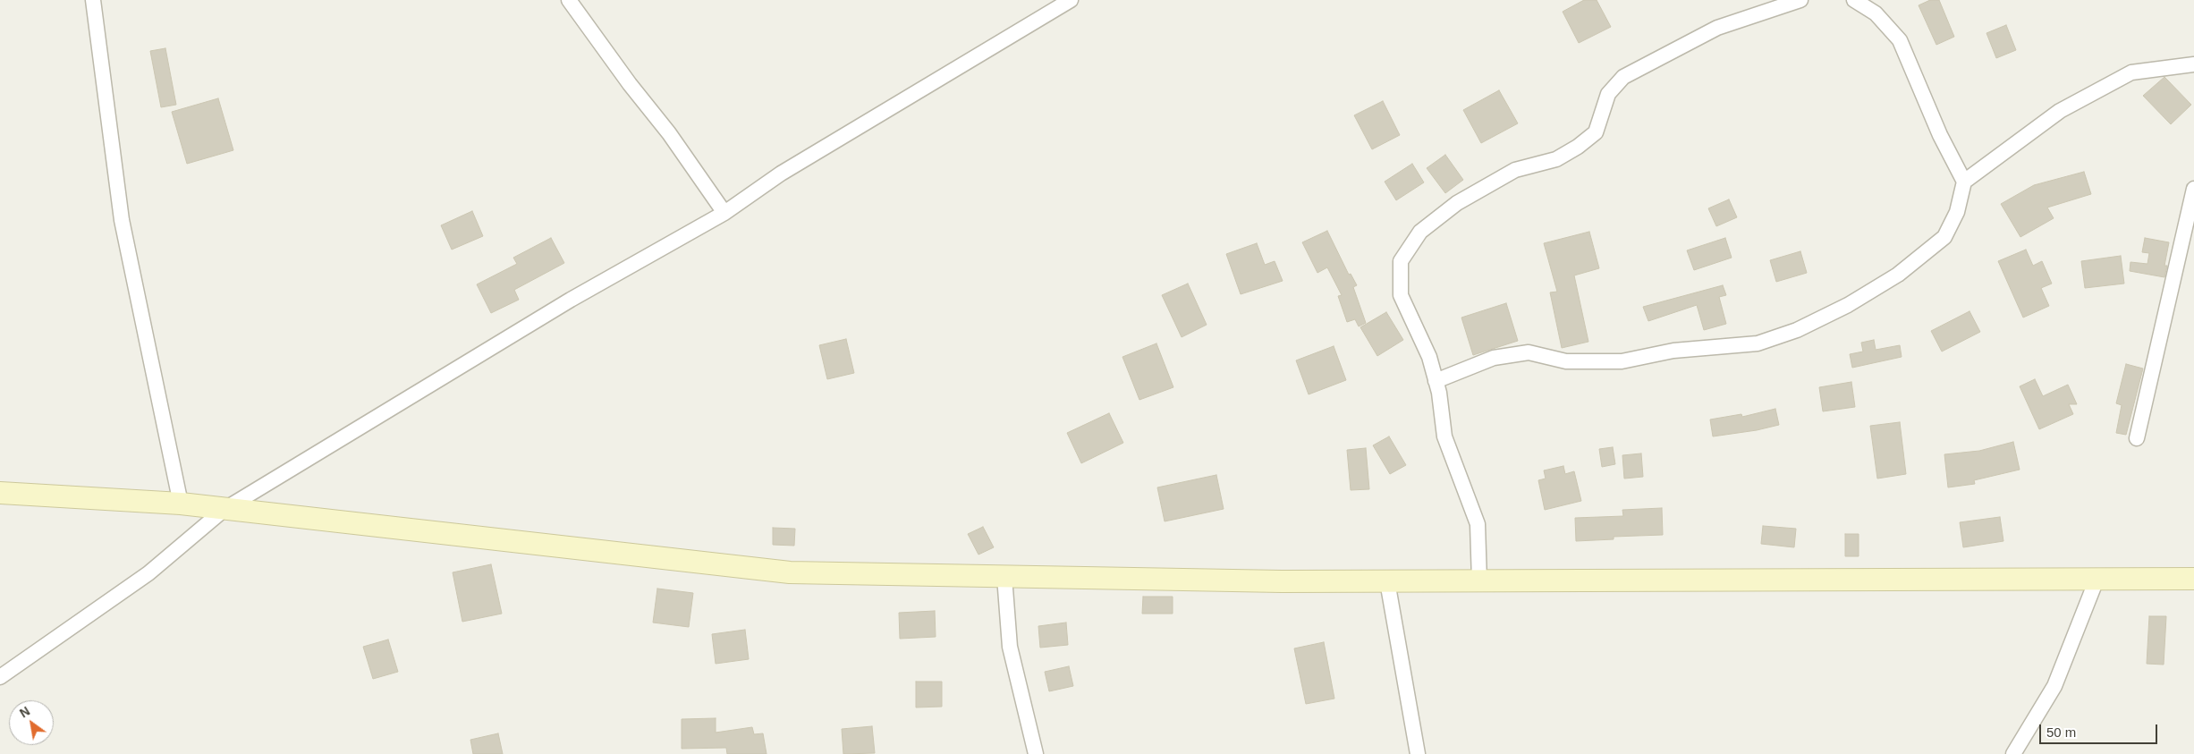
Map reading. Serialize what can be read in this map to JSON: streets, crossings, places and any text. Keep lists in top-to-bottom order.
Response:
{
  "scale_bar": "50 m",
  "north": "top left"
}
